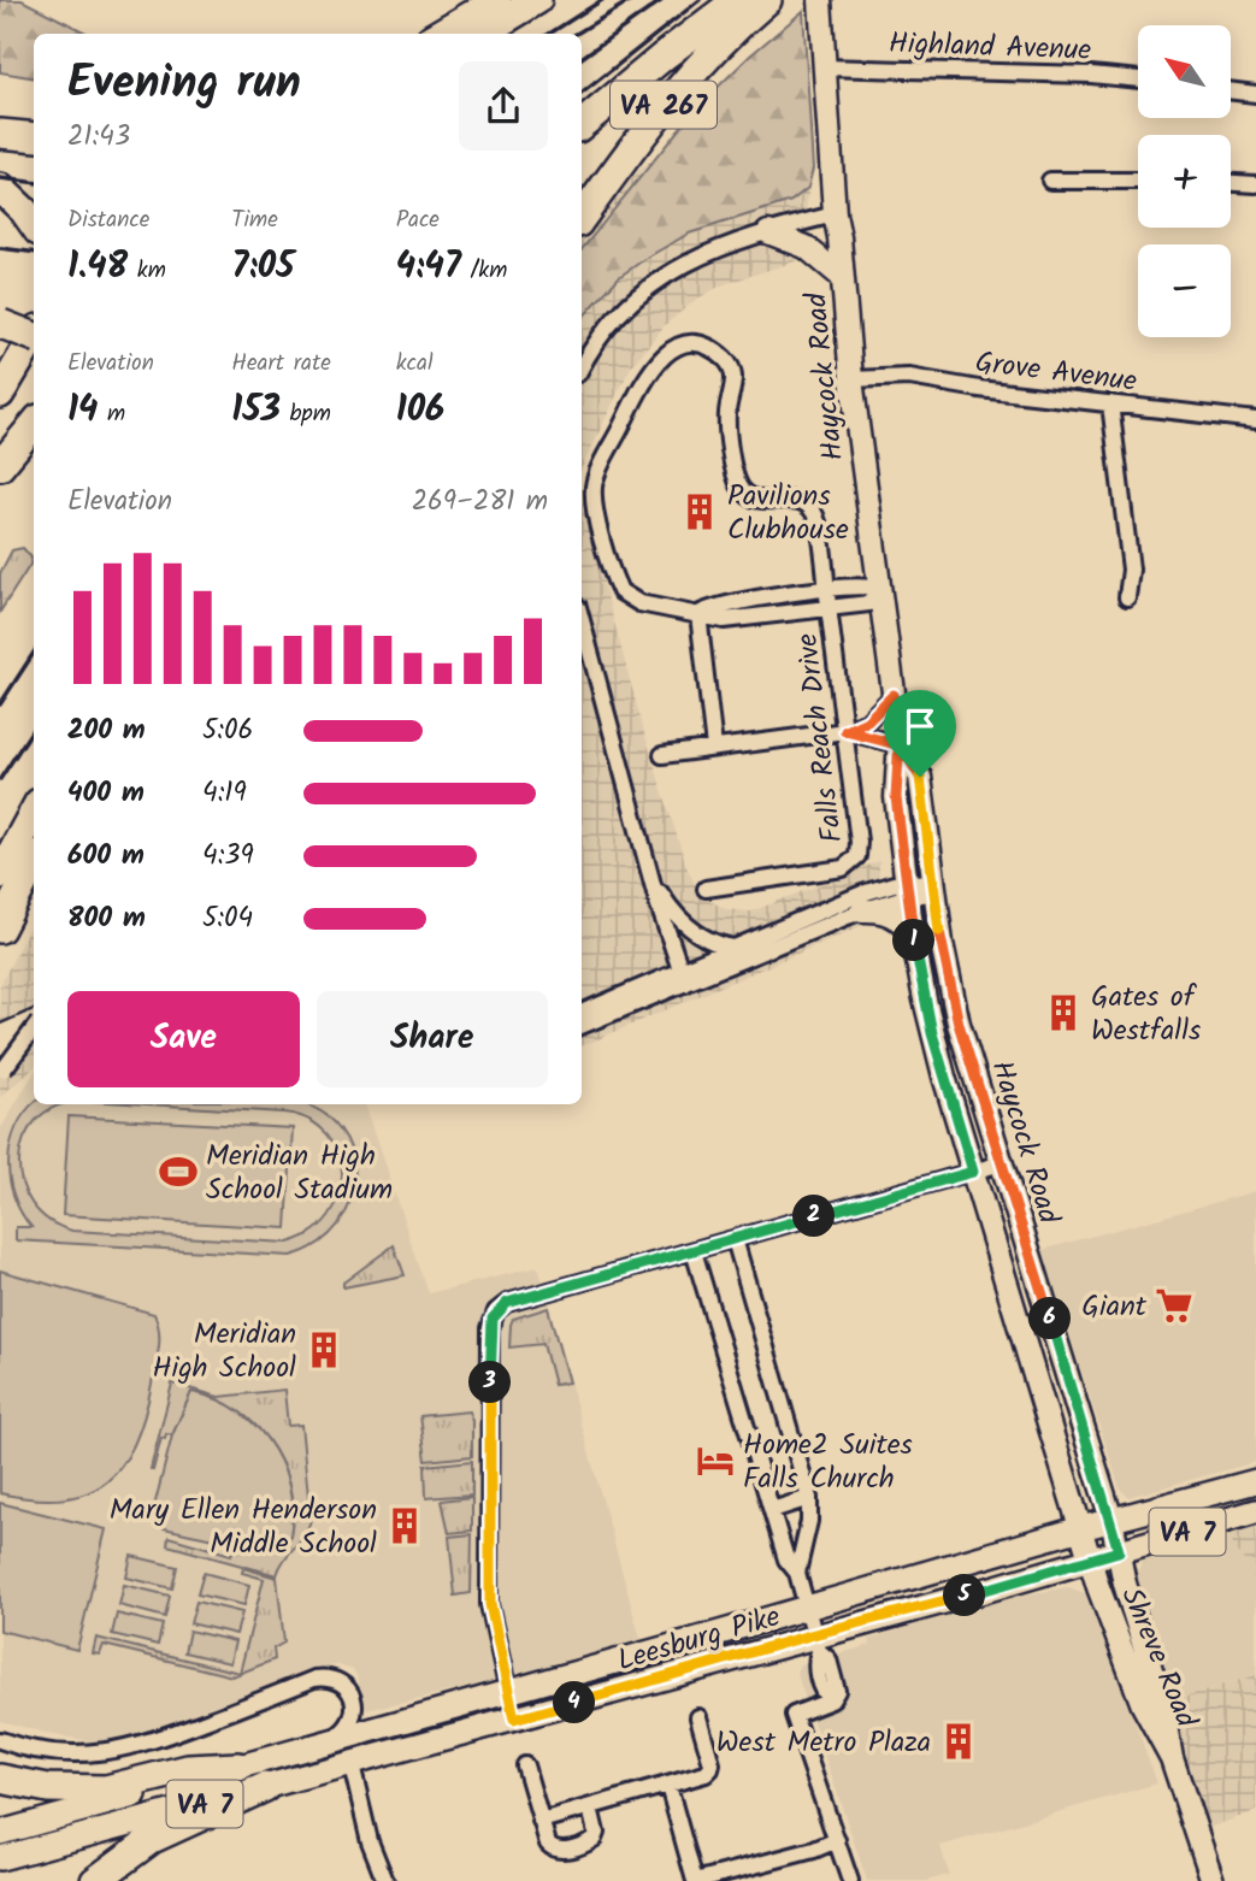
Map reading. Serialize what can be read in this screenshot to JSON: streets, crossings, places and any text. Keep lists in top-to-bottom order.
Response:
{
  "streets": {
    "highway": ["VA 267"],
    "main road": [
      "Haycock Road",
      "VA 7",
      "Leesburg Pike",
      "Shreve Road"
    ],
    "street": ["Highland Avenue", "Grove Avenue", "Falls Reach Drive"]
  },
  "crossings": [
    ["Highland Avenue", "Haycock Road"],
    ["Grove Avenue", "Haycock Road"],
    ["Haycock Road", "Falls Reach Drive"],
    ["Haycock Road", "VA 7"],
    ["Haycock Road", "Leesburg Pike"],
    ["Haycock Road", "Shreve Road"],
    ["VA 7", "Leesburg Pike"],
    ["VA 7", "Shreve Road"],
    ["Leesburg Pike", "Shreve Road"]
  ],
  "places": {
    "building": [
      "Pavilions Clubhouse",
      "Gates of Westfalls",
      "Meridian High School",
      "Mary Ellen Henderson Middle School",
      "West Metro Plaza"
    ],
    "sports": ["Meridian High School Stadium"],
    "supermarket": ["Giant"],
    "hotel": ["Home2 Suites Falls Church"]
  },
  "north": "top left",
  "page": {
    "map_buttons": ["+", "−"],
    "heading": ["Evening run", "21:43"],
    "stats": [
      ["Distance", "1.48 km"],
      ["Time", "7:05"],
      ["Pace", "4:47 /km"],
      ["Elevation", "14 m"],
      ["Heart rate", "153 bpm"],
      ["kcal", "106"]
    ],
    "chart": ["Elevation", "269–281 m"],
    "list": [
      {
        "name": "200 m",
        "note": "5:06"
      },
      {
        "name": "400 m",
        "note": "4:19"
      },
      {
        "name": "600 m",
        "note": "4:39"
      },
      {
        "name": "800 m",
        "note": "5:04"
      }
    ],
    "pins": [
      "1",
      "2",
      "6",
      "3",
      "5",
      "4"
    ],
    "buttons": ["Save", "Share"]
  }
}
